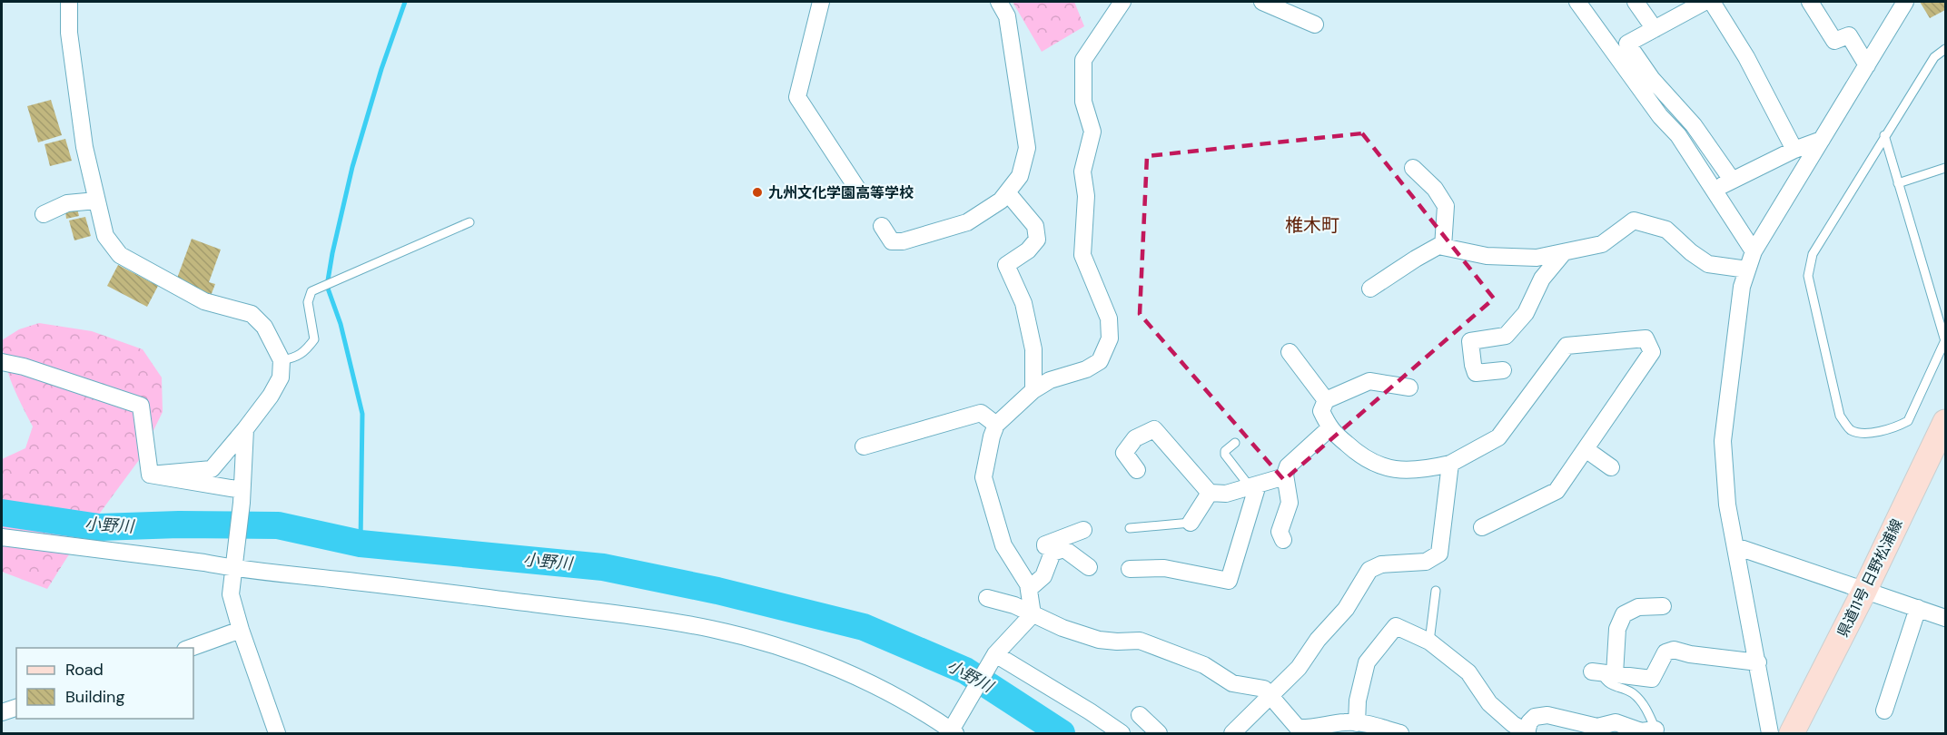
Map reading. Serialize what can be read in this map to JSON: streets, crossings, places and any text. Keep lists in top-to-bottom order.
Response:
{
  "streets": {
    "main road": ["県道11号 日野松浦線"]
  },
  "districts": ["椎木町"],
  "water": ["小野川"],
  "places": ["九州文化学園高等学校"],
  "legend": ["Road", "Building"]
}
